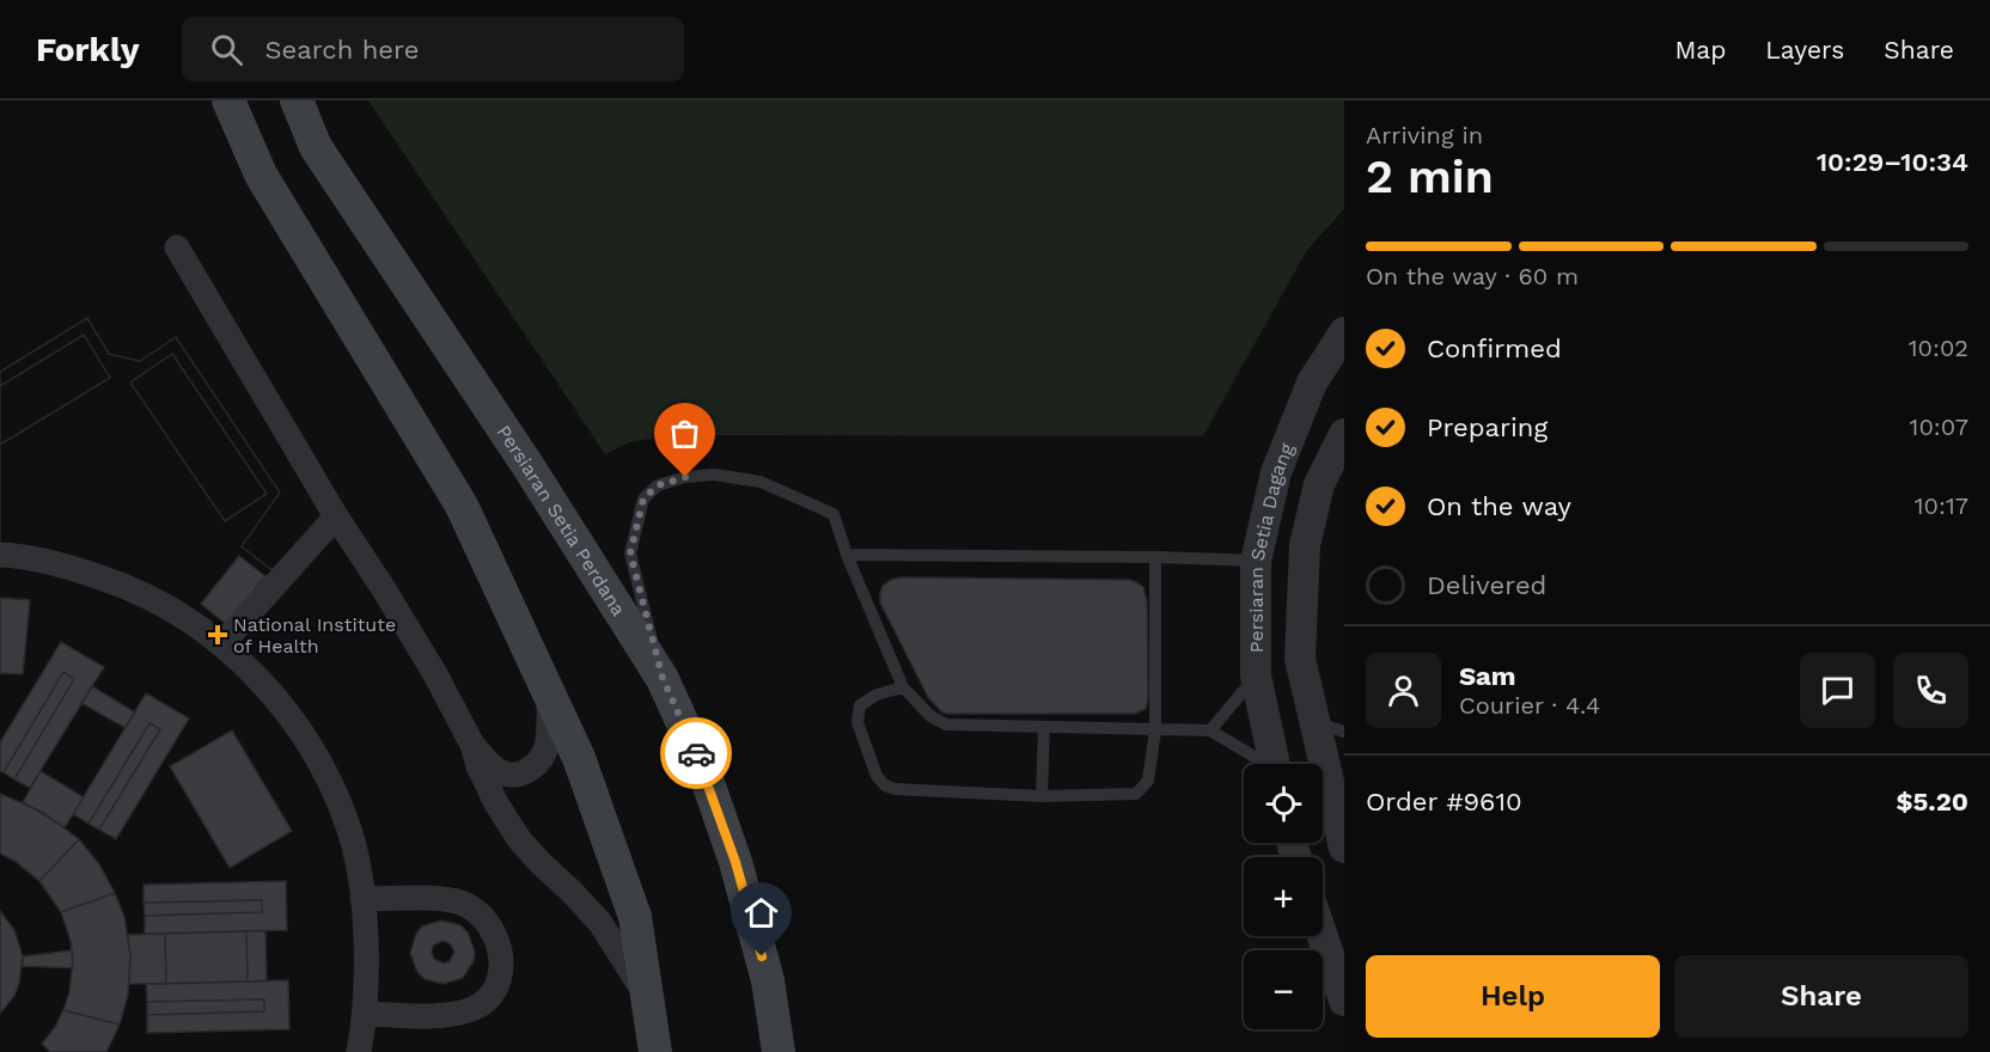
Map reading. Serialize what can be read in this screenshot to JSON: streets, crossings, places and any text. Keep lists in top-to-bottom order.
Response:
{
  "streets": {
    "main road": ["Persiaran Setia Perdana"],
    "street": ["Persiaran Setia Dagang"]
  },
  "places": {
    "health": ["National Institute of Health"]
  },
  "page": {
    "header": "Forkly",
    "search": "Search here",
    "nav": ["Map", "Layers", "Share"],
    "heading": ["2 min", "Arriving in", "10:29–10:34"],
    "panel": [
      "Sam",
      "Courier · 4.4",
      "Order #9610",
      "$5.20"
    ],
    "bar": "On the way · 60 m",
    "list": [
      ["Confirmed", "10:02"],
      ["Preparing", "10:07"],
      ["On the way", "10:17"],
      "Delivered"
    ],
    "map_buttons": ["+", "−"],
    "buttons": ["Help", "Share"]
  }
}
